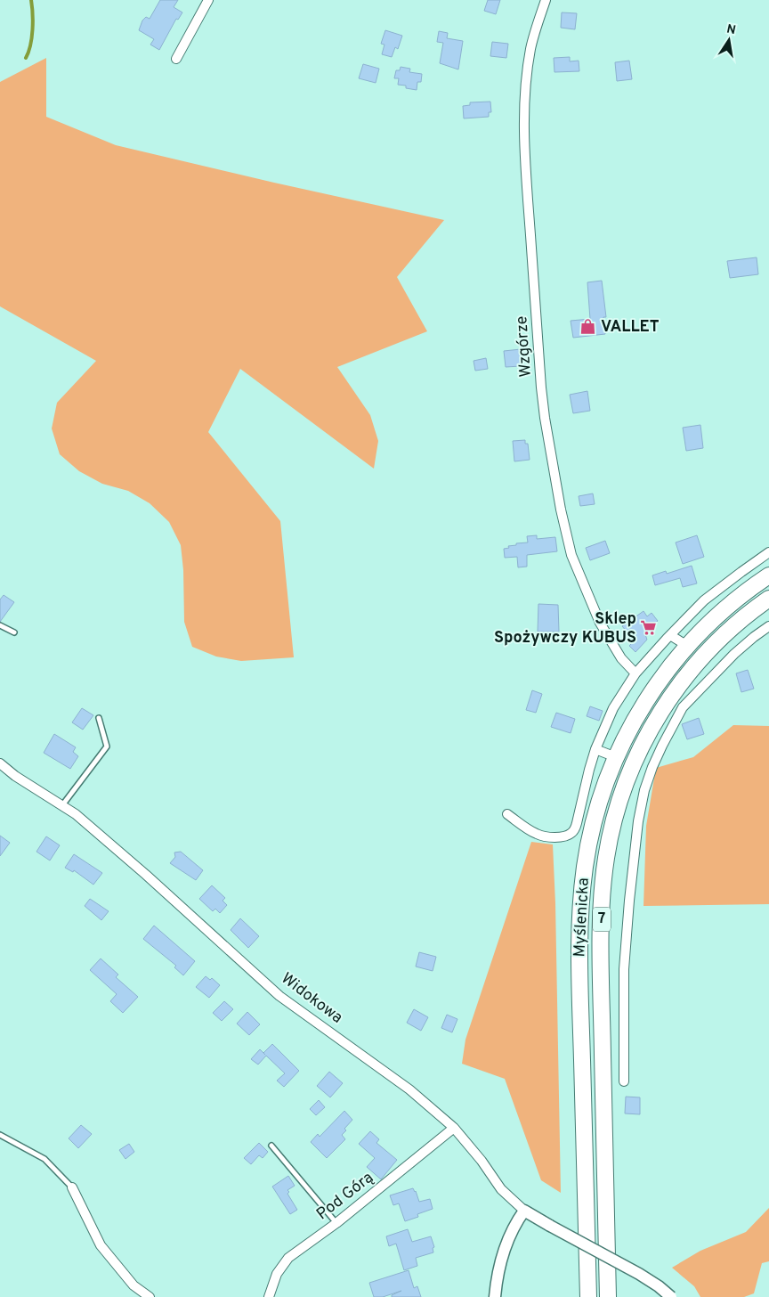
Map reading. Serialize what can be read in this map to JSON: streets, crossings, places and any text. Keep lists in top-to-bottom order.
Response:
{
  "streets": {
    "highway": ["Myślenicka", "7"],
    "street": ["Wzgórze", "Widokowa", "Pod Górą"]
  },
  "crossings": [
    ["Widokowa", "Pod Górą"]
  ],
  "places": {
    "shop": ["VALLET"],
    "supermarket": ["Sklep Spożywczy KUBUS"]
  },
  "north": "top"
}
